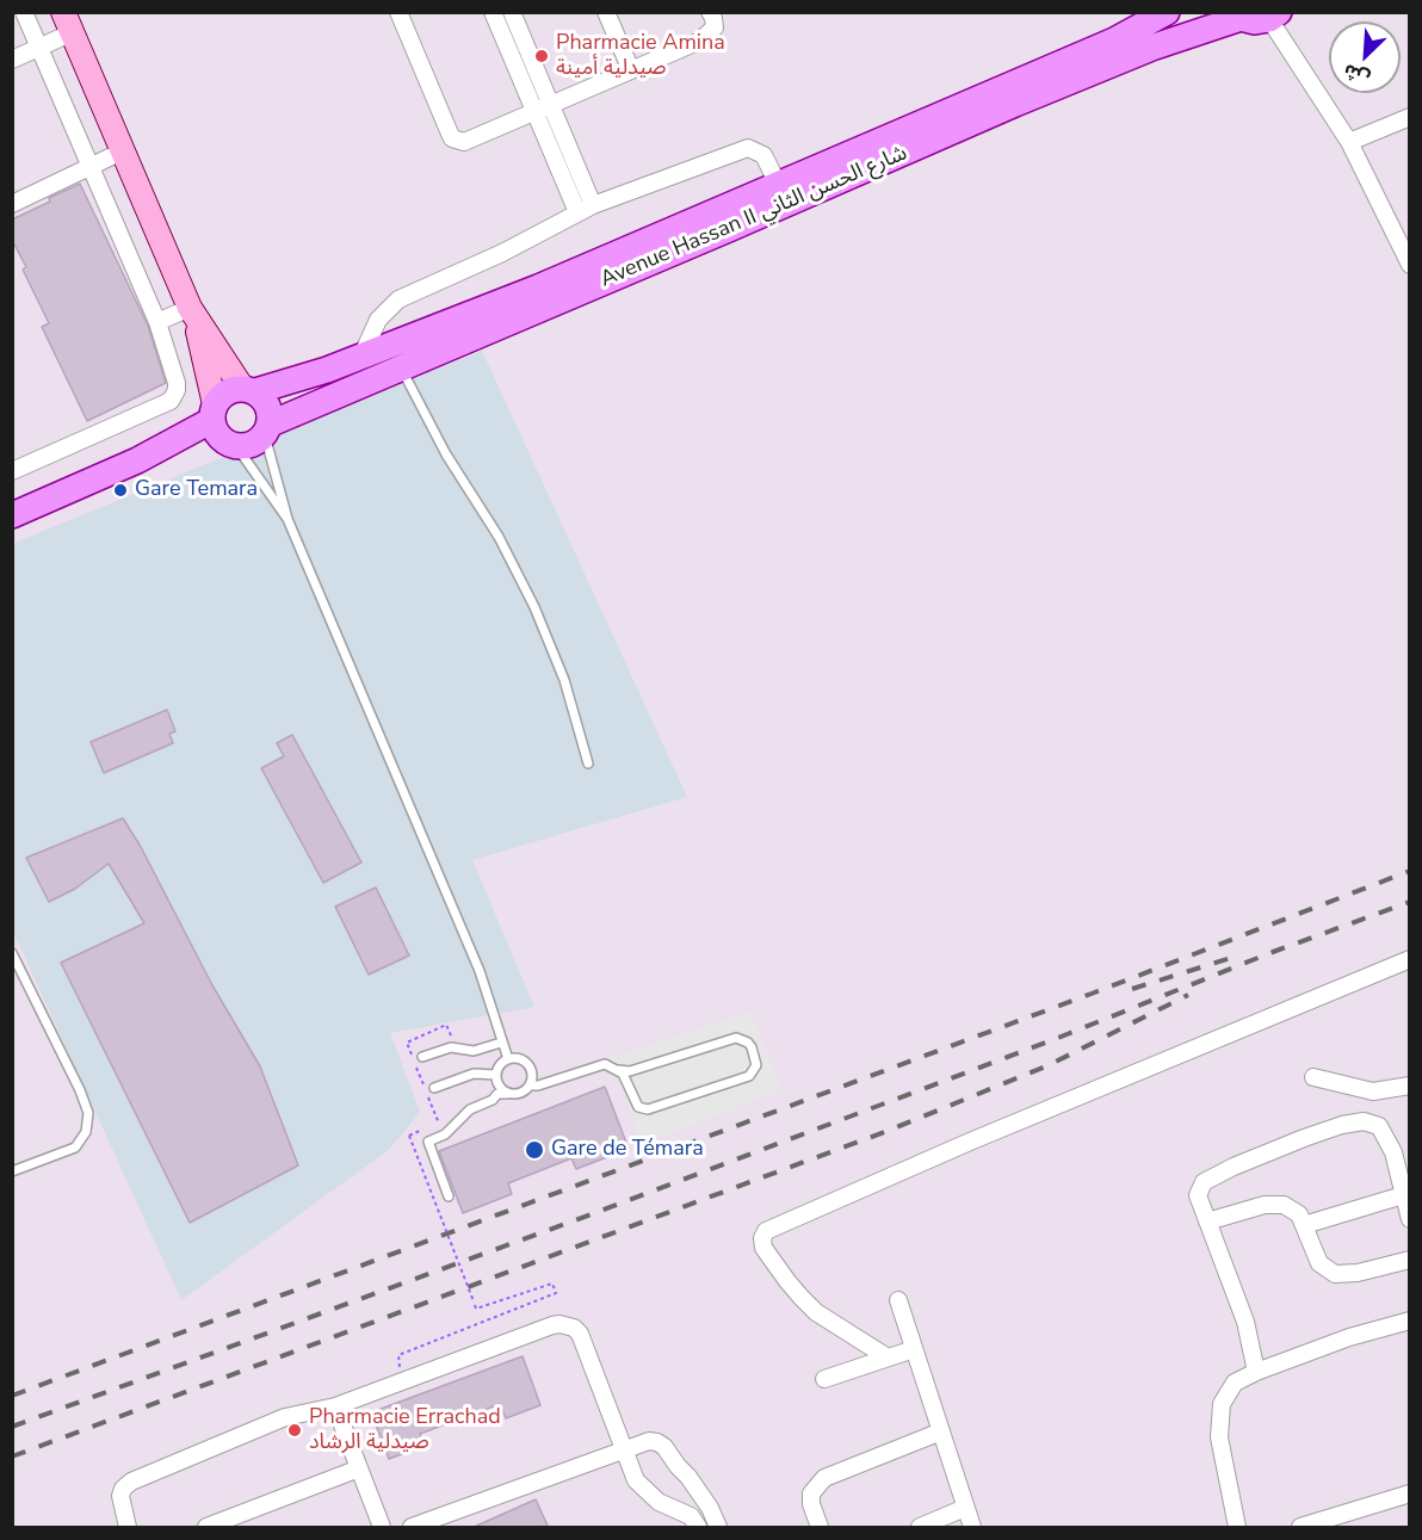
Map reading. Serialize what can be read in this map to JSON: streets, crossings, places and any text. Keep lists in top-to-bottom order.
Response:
{
  "streets": {
    "main road": ["Avenue Hassan II شارع الحسن الثاني"]
  },
  "places": [
    "Pharmacie Amina صيدلية أمينة",
    "Gare Temara",
    "Gare de Témara",
    "Pharmacie Errachad صيدلية الرشاد"
  ],
  "north": "bottom left"
}
